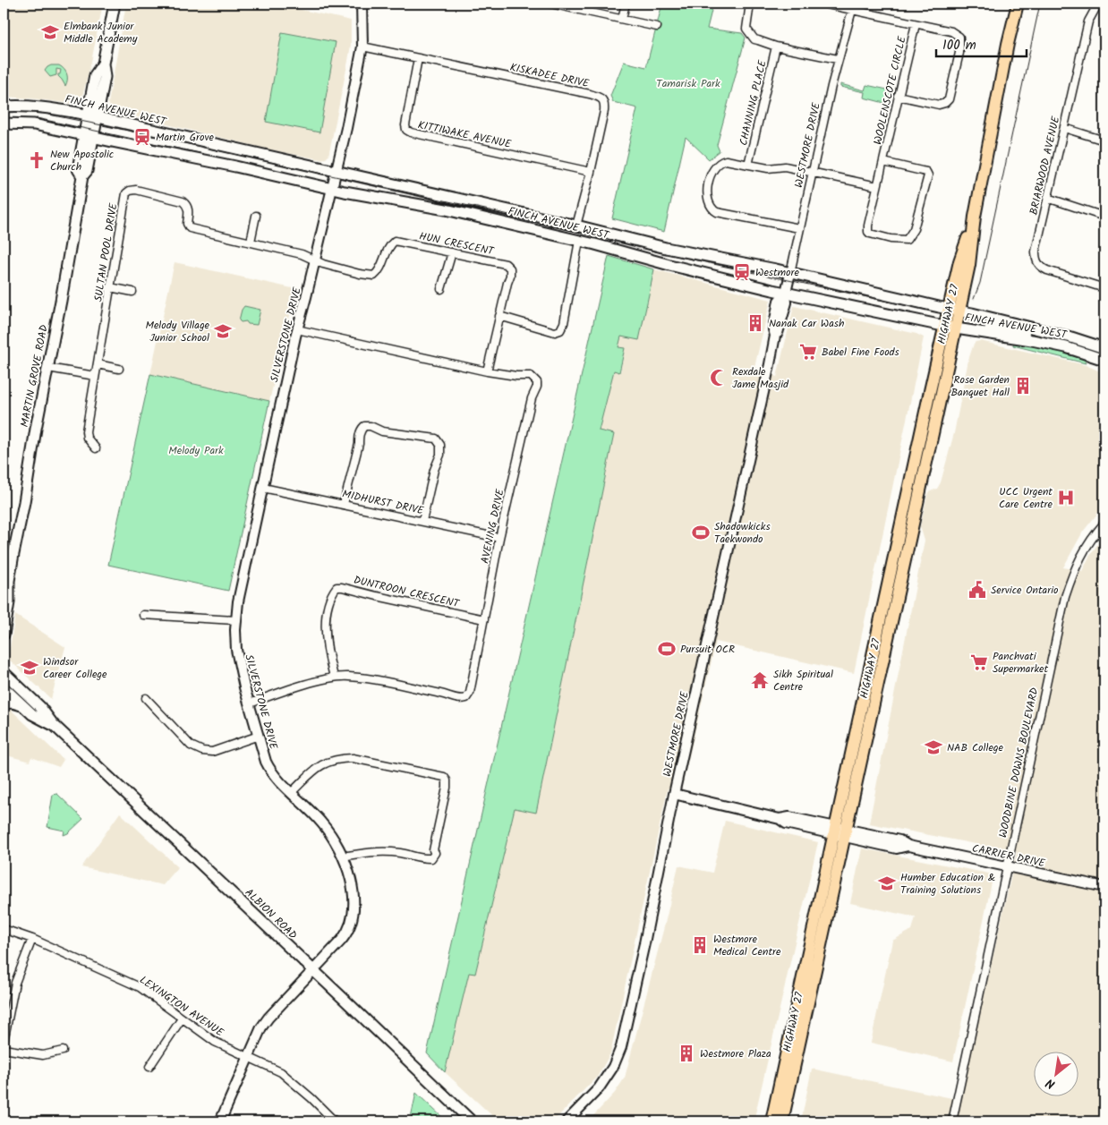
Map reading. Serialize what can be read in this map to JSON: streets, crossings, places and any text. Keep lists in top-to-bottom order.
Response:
{
  "streets": {
    "main road": [
      "FINCH AVENUE WEST",
      "HIGHWAY 27",
      "MARTIN GROVE ROAD",
      "ALBION ROAD"
    ],
    "street": [
      "KISKADEE DRIVE",
      "WOOLENSCOTE CIRCLE",
      "CHANNING PLACE",
      "KITTIWAKE AVENUE",
      "WESTMORE DRIVE",
      "BRIARWOOD AVENUE",
      "HUN CRESCENT",
      "SULTAN POOL DRIVE",
      "SILVERSTONE DRIVE",
      "MIDHURST DRIVE",
      "AVENING DRIVE",
      "DUNTROON CRESCENT",
      "WOODBINE DOWNS BOULEVARD",
      "CARRIER DRIVE",
      "LEXINGTON AVENUE"
    ]
  },
  "crossings": [
    ["KISKADEE DRIVE", "FINCH AVENUE WEST"],
    ["KISKADEE DRIVE", "KITTIWAKE AVENUE"],
    ["KISKADEE DRIVE", "SILVERSTONE DRIVE"],
    ["FINCH AVENUE WEST", "WESTMORE DRIVE"],
    ["FINCH AVENUE WEST", "HIGHWAY 27"],
    ["FINCH AVENUE WEST", "SILVERSTONE DRIVE"],
    ["FINCH AVENUE WEST", "MARTIN GROVE ROAD"],
    ["WESTMORE DRIVE", "CARRIER DRIVE"],
    ["HUN CRESCENT", "SULTAN POOL DRIVE"],
    ["HUN CRESCENT", "SILVERSTONE DRIVE"],
    ["HUN CRESCENT", "AVENING DRIVE"],
    ["SULTAN POOL DRIVE", "SILVERSTONE DRIVE"],
    ["HIGHWAY 27", "CARRIER DRIVE"],
    ["SILVERSTONE DRIVE", "MIDHURST DRIVE"],
    ["SILVERSTONE DRIVE", "AVENING DRIVE"],
    ["SILVERSTONE DRIVE", "ALBION ROAD"],
    ["SILVERSTONE DRIVE", "LEXINGTON AVENUE"],
    ["MIDHURST DRIVE", "AVENING DRIVE"],
    ["AVENING DRIVE", "DUNTROON CRESCENT"],
    ["WOODBINE DOWNS BOULEVARD", "CARRIER DRIVE"]
  ],
  "parks": ["Tamarisk Park", "Melody Park"],
  "places": {
    "school or university": [
      "Elmbank Junior Middle Academy",
      "Melody Village Junior School",
      "Windsor Career College",
      "NAB College",
      "Humber Education & Training Solutions"
    ],
    "station": ["Martin Grove", "Westmore"],
    "church": ["New Apostolic Church"],
    "building": [
      "Nanak Car Wash",
      "Rose Garden Banquet Hall",
      "Westmore Medical Centre",
      "Westmore Plaza"
    ],
    "supermarket": ["Babel Fine Foods", "Panchvati Supermarket"],
    "mosque": ["Rexdale Jame Masjid"],
    "hospital": ["UCC Urgent Care Centre"],
    "sports": ["Shadowkicks Taekwondo", "Pursuit OCR"],
    "public building": ["Service Ontario"],
    "temple": ["Sikh Spiritual Centre"]
  },
  "scale_bar": "100 m",
  "north": "bottom left"
}
